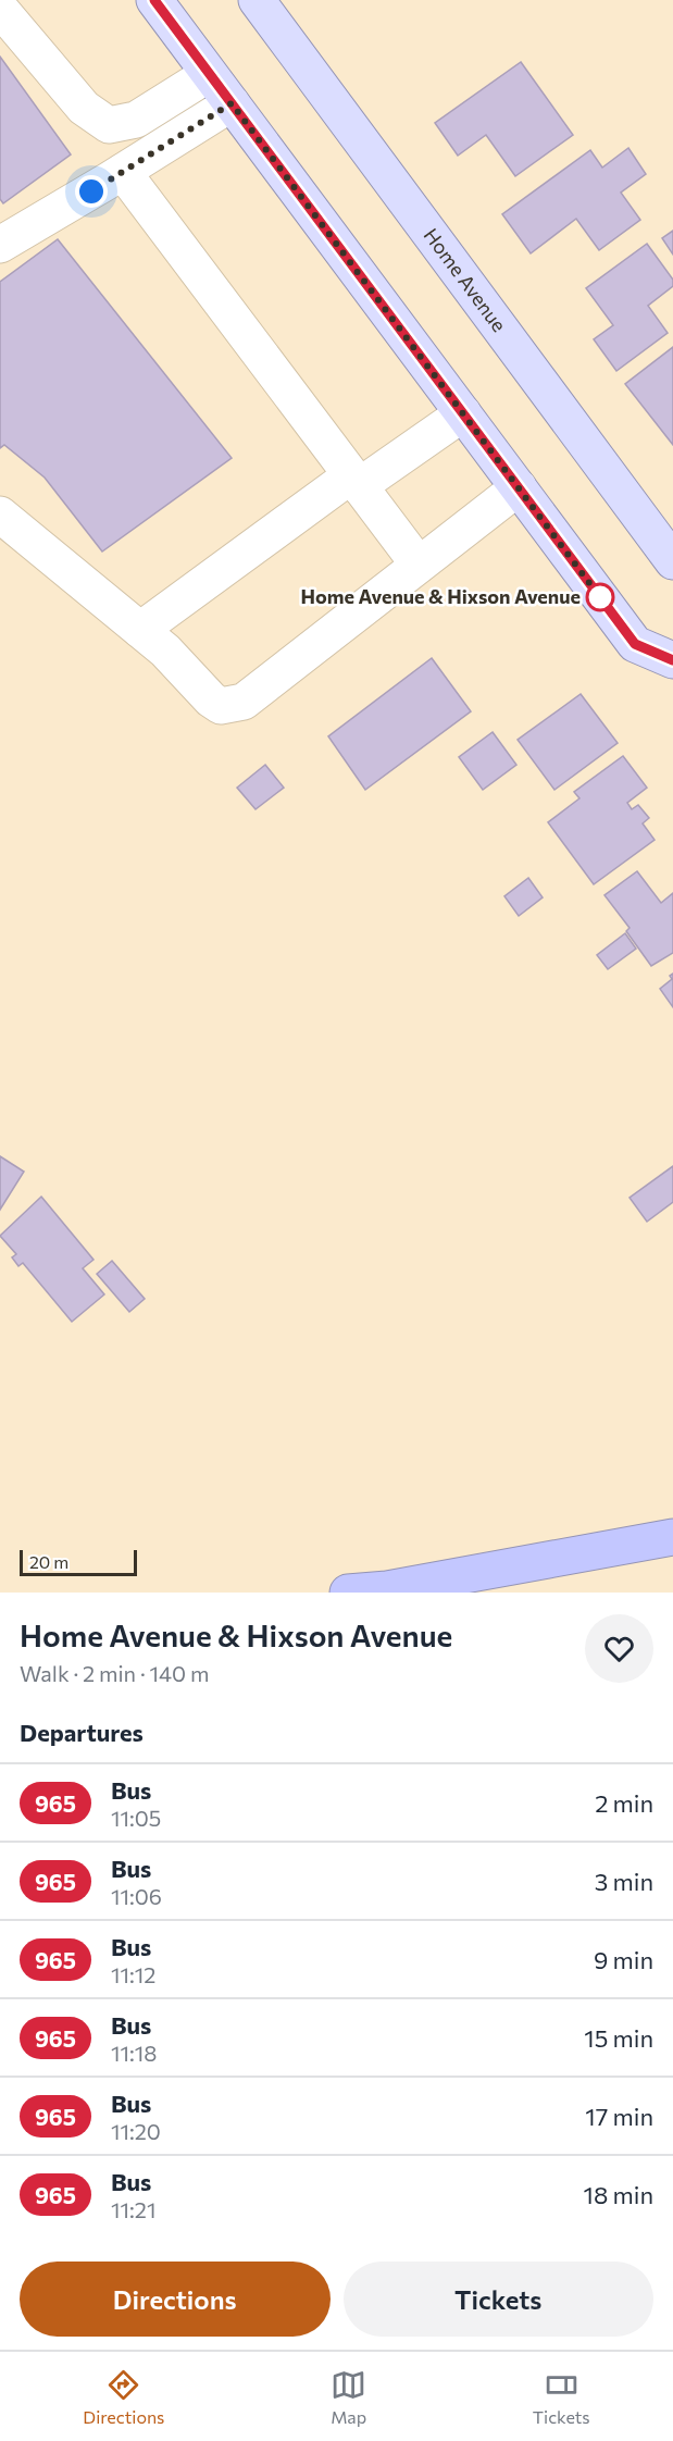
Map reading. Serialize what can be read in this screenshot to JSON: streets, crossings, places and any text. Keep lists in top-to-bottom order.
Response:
{
  "streets": {
    "main road": ["Home Avenue"]
  },
  "places": ["Home Avenue & Hixson Avenue"],
  "lines": ["bus line 965"],
  "scale_bar": "20 m",
  "page": {
    "scale": "20 m",
    "heading": [
      ["Home Avenue & Hixson Avenue", "Walk · 2 min · 140 m"],
      "Departures"
    ],
    "list": [
      {
        "mark": "965",
        "name": "Bus",
        "note": "11:05",
        "value": "2 min"
      },
      {
        "mark": "965",
        "name": "Bus",
        "note": "11:06",
        "value": "3 min"
      },
      {
        "mark": "965",
        "name": "Bus",
        "note": "11:12",
        "value": "9 min"
      },
      {
        "mark": "965",
        "name": "Bus",
        "note": "11:18",
        "value": "15 min"
      },
      {
        "mark": "965",
        "name": "Bus",
        "note": "11:20",
        "value": "17 min"
      },
      {
        "mark": "965",
        "name": "Bus",
        "note": "11:21",
        "value": "18 min"
      }
    ],
    "buttons": ["Directions", "Tickets"],
    "tabs": ["Directions", "Map", "Tickets"]
  }
}
